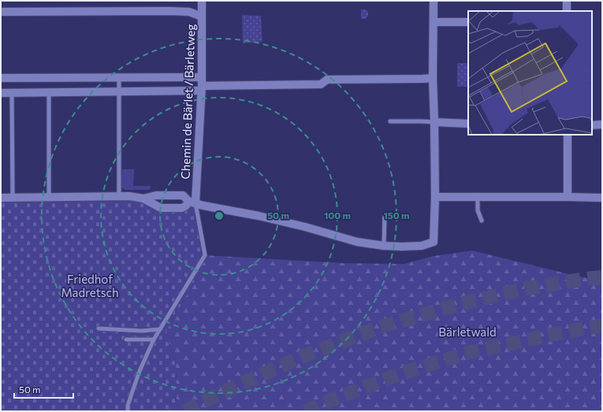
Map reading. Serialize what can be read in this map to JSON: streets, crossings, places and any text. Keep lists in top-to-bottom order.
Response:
{
  "streets": {
    "street": ["Chemin de Bärlet / Bärletweg"]
  },
  "parks": ["Friedhof Madretsch", "Bärletwald"],
  "scale_bar": "50 m",
  "rings": ["50 m", "100 m", "150 m"]
}
